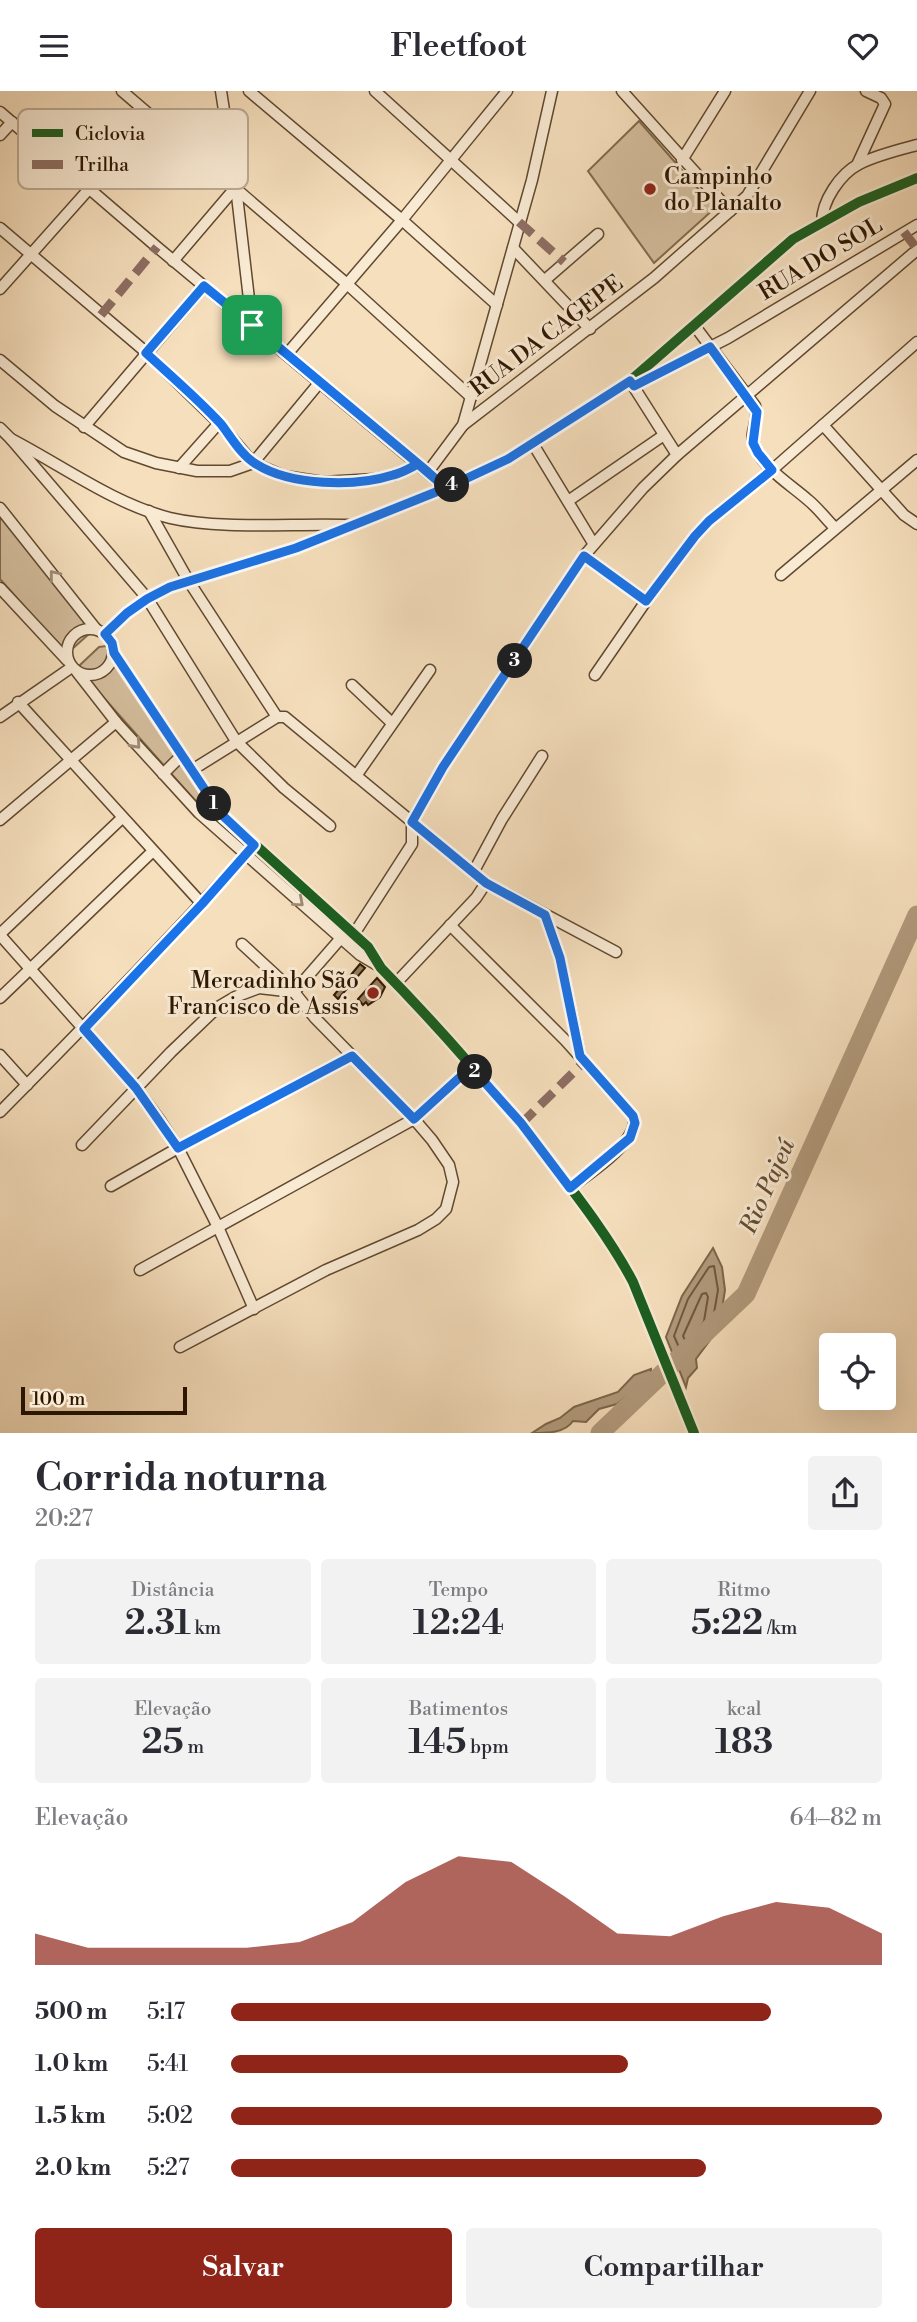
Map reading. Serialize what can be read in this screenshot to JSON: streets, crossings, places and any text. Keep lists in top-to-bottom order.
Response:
{
  "streets": {
    "street": ["RUA DO SOL", "RUA DA CAGEPE"]
  },
  "water": ["Rio Pajeú"],
  "places": ["Campinho do Planalto", "Mercadinho São Francisco de Assis"],
  "legend": ["Ciclovia", "Trilha"],
  "scale_bar": "100 m",
  "page": {
    "header": "Fleetfoot",
    "pins": [
      "4",
      "3",
      "1",
      "2"
    ],
    "scale": "100 m",
    "heading": ["Corrida noturna", "20:27"],
    "stats": [
      ["Distância", "2.31 km"],
      ["Tempo", "12:24"],
      ["Ritmo", "5:22 /km"],
      ["Elevação", "25 m"],
      ["Batimentos", "145 bpm"],
      ["kcal", "183"]
    ],
    "chart": ["Elevação", "64–82 m"],
    "list": [
      {
        "name": "500 m",
        "note": "5:17"
      },
      {
        "name": "1.0 km",
        "note": "5:41"
      },
      {
        "name": "1.5 km",
        "note": "5:02"
      },
      {
        "name": "2.0 km",
        "note": "5:27"
      }
    ],
    "buttons": ["Salvar", "Compartilhar"]
  }
}
